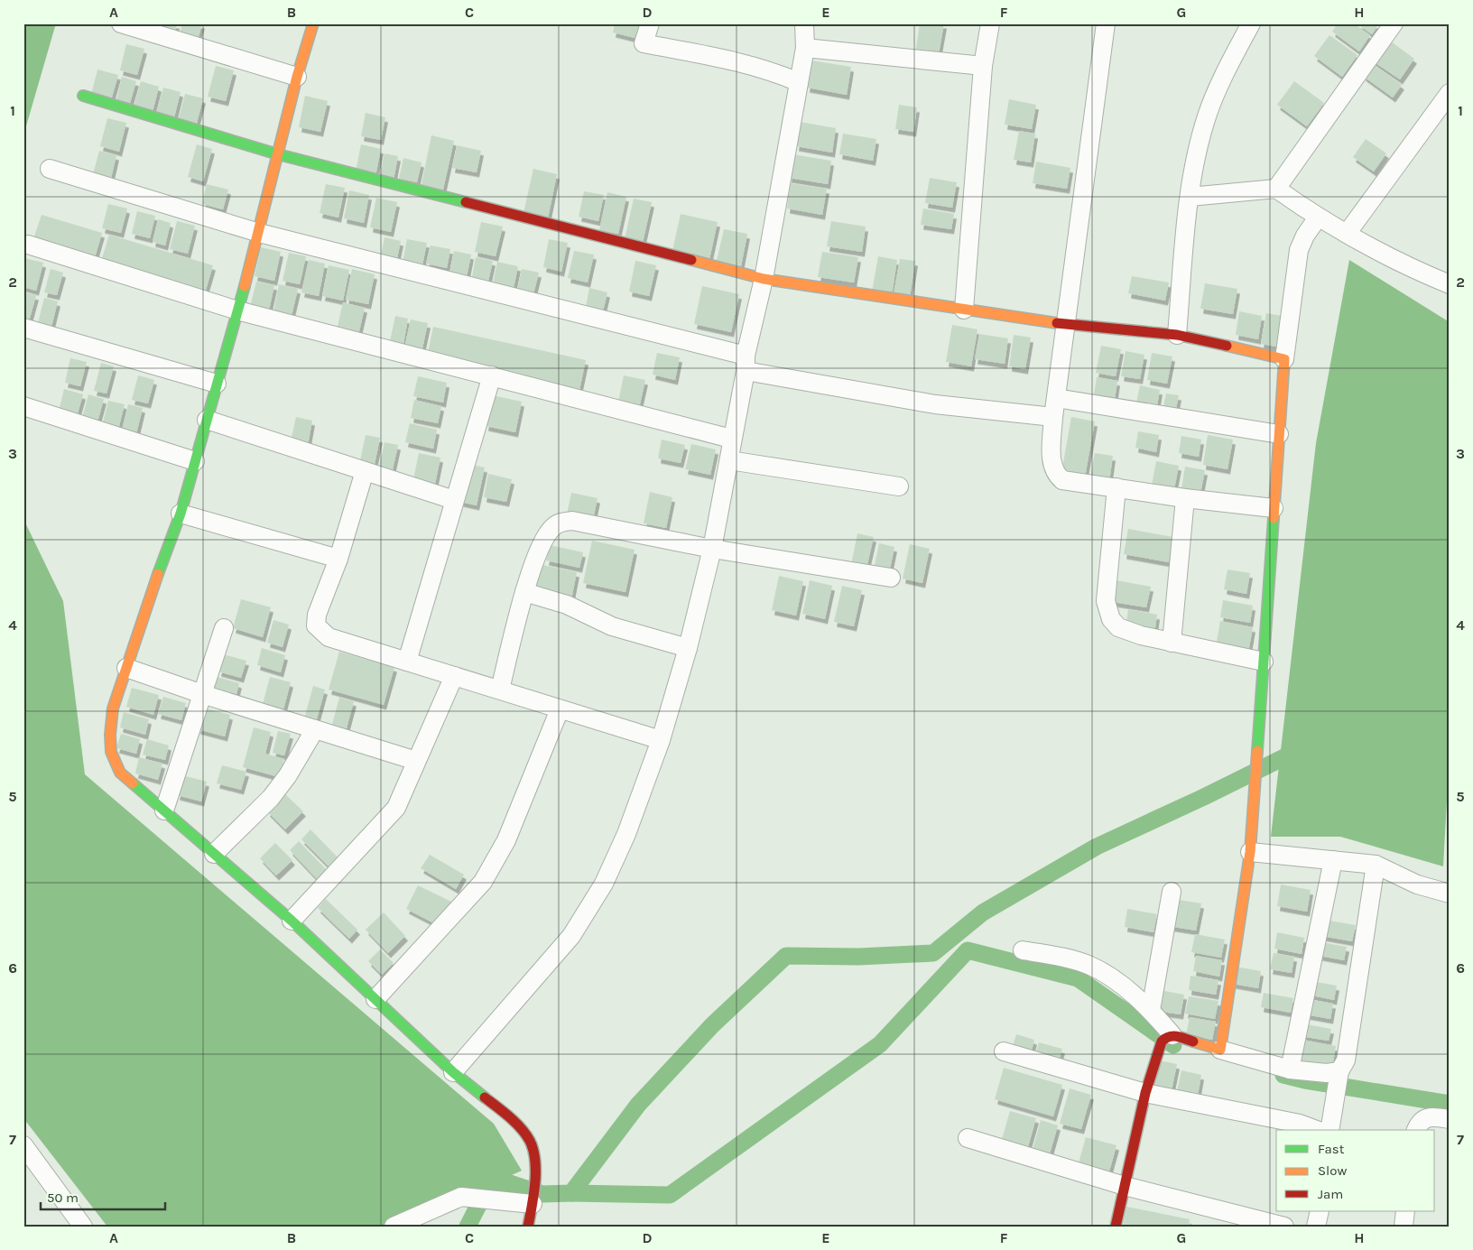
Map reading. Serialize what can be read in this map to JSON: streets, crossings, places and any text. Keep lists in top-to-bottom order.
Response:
{
  "legend": ["Fast", "Slow", "Jam"],
  "scale_bar": "50 m",
  "grid": {
    "columns": [
      "A",
      "B",
      "C",
      "D",
      "E",
      "F",
      "G",
      "H"
    ],
    "rows": [
      "1",
      "2",
      "3",
      "4",
      "5",
      "6",
      "7"
    ]
  }
}
